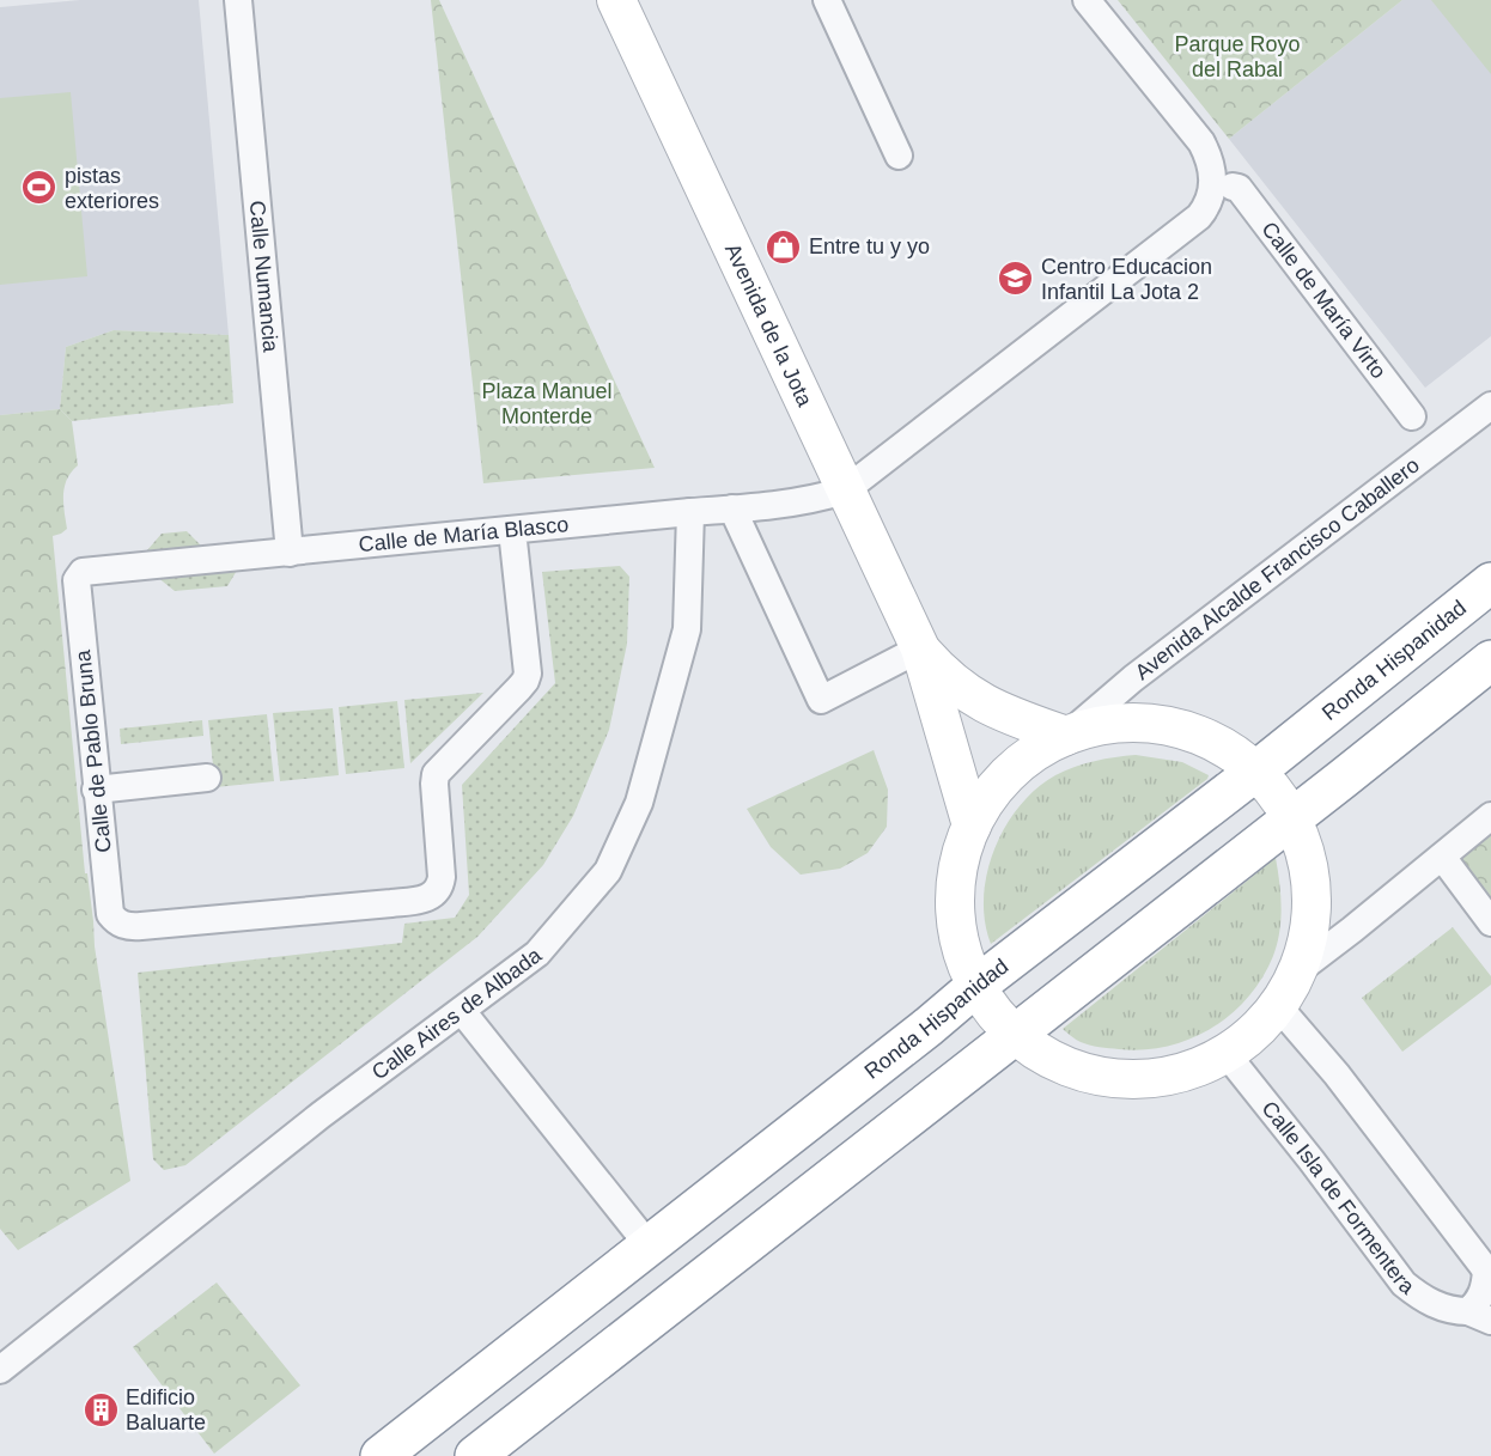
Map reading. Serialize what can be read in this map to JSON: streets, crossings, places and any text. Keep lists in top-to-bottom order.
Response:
{
  "streets": {
    "highway": ["Ronda Hispanidad"],
    "street": [
      "Calle Numancia",
      "Calle de María Virto",
      "Avenida de la Jota",
      "Calle de María Blasco",
      "Avenida Alcalde Francisco Caballero",
      "Calle de Pablo Bruna",
      "Calle Aires de Albada",
      "Calle Isla de Formentera"
    ]
  },
  "crossings": [
    ["Calle Numancia", "Calle de María Blasco"],
    ["Avenida de la Jota", "Calle de María Blasco"],
    ["Avenida de la Jota", "Avenida Alcalde Francisco Caballero"],
    ["Calle de María Blasco", "Calle de Pablo Bruna"],
    ["Calle de María Blasco", "Calle Aires de Albada"]
  ],
  "parks": ["Parque Royo del Rabal", "Plaza Manuel Monterde"],
  "places": {
    "sports": ["pistas exteriores"],
    "shop": ["Entre tu y yo"],
    "school or university": ["Centro Educacion Infantil La Jota 2"],
    "building": ["Edificio Baluarte"]
  }
}
